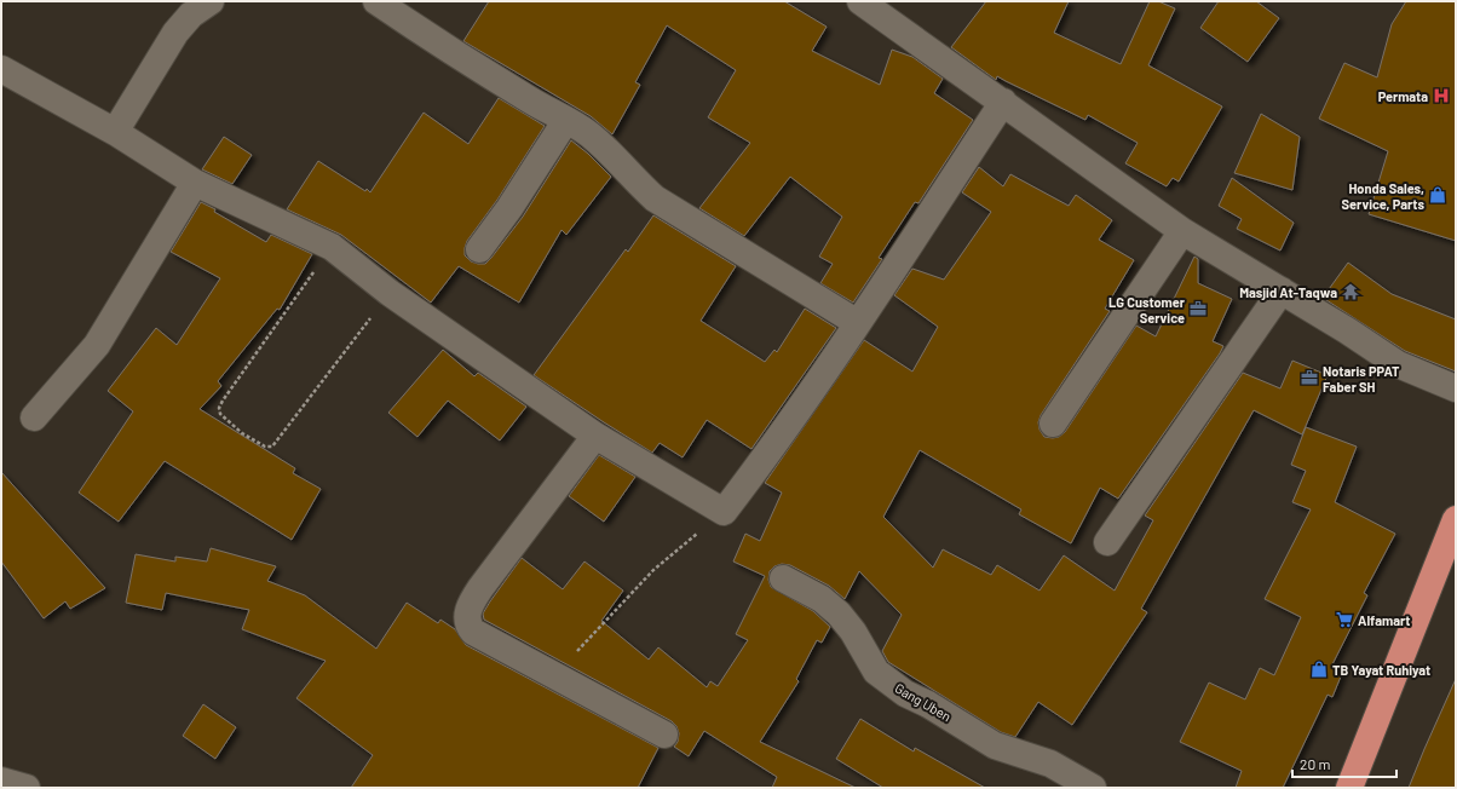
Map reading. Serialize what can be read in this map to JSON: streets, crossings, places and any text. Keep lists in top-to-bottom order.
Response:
{
  "streets": {
    "street": ["Gang Uben"]
  },
  "places": {
    "hospital": ["Permata"],
    "shop": ["Honda Sales, Service, Parts", "TB Yayat Ruhiyat"],
    "temple": ["Masjid At-Taqwa"],
    "office": ["LG Customer Service", "Notaris PPAT Faber SH"],
    "supermarket": ["Alfamart"]
  },
  "scale_bar": "20 m"
}
